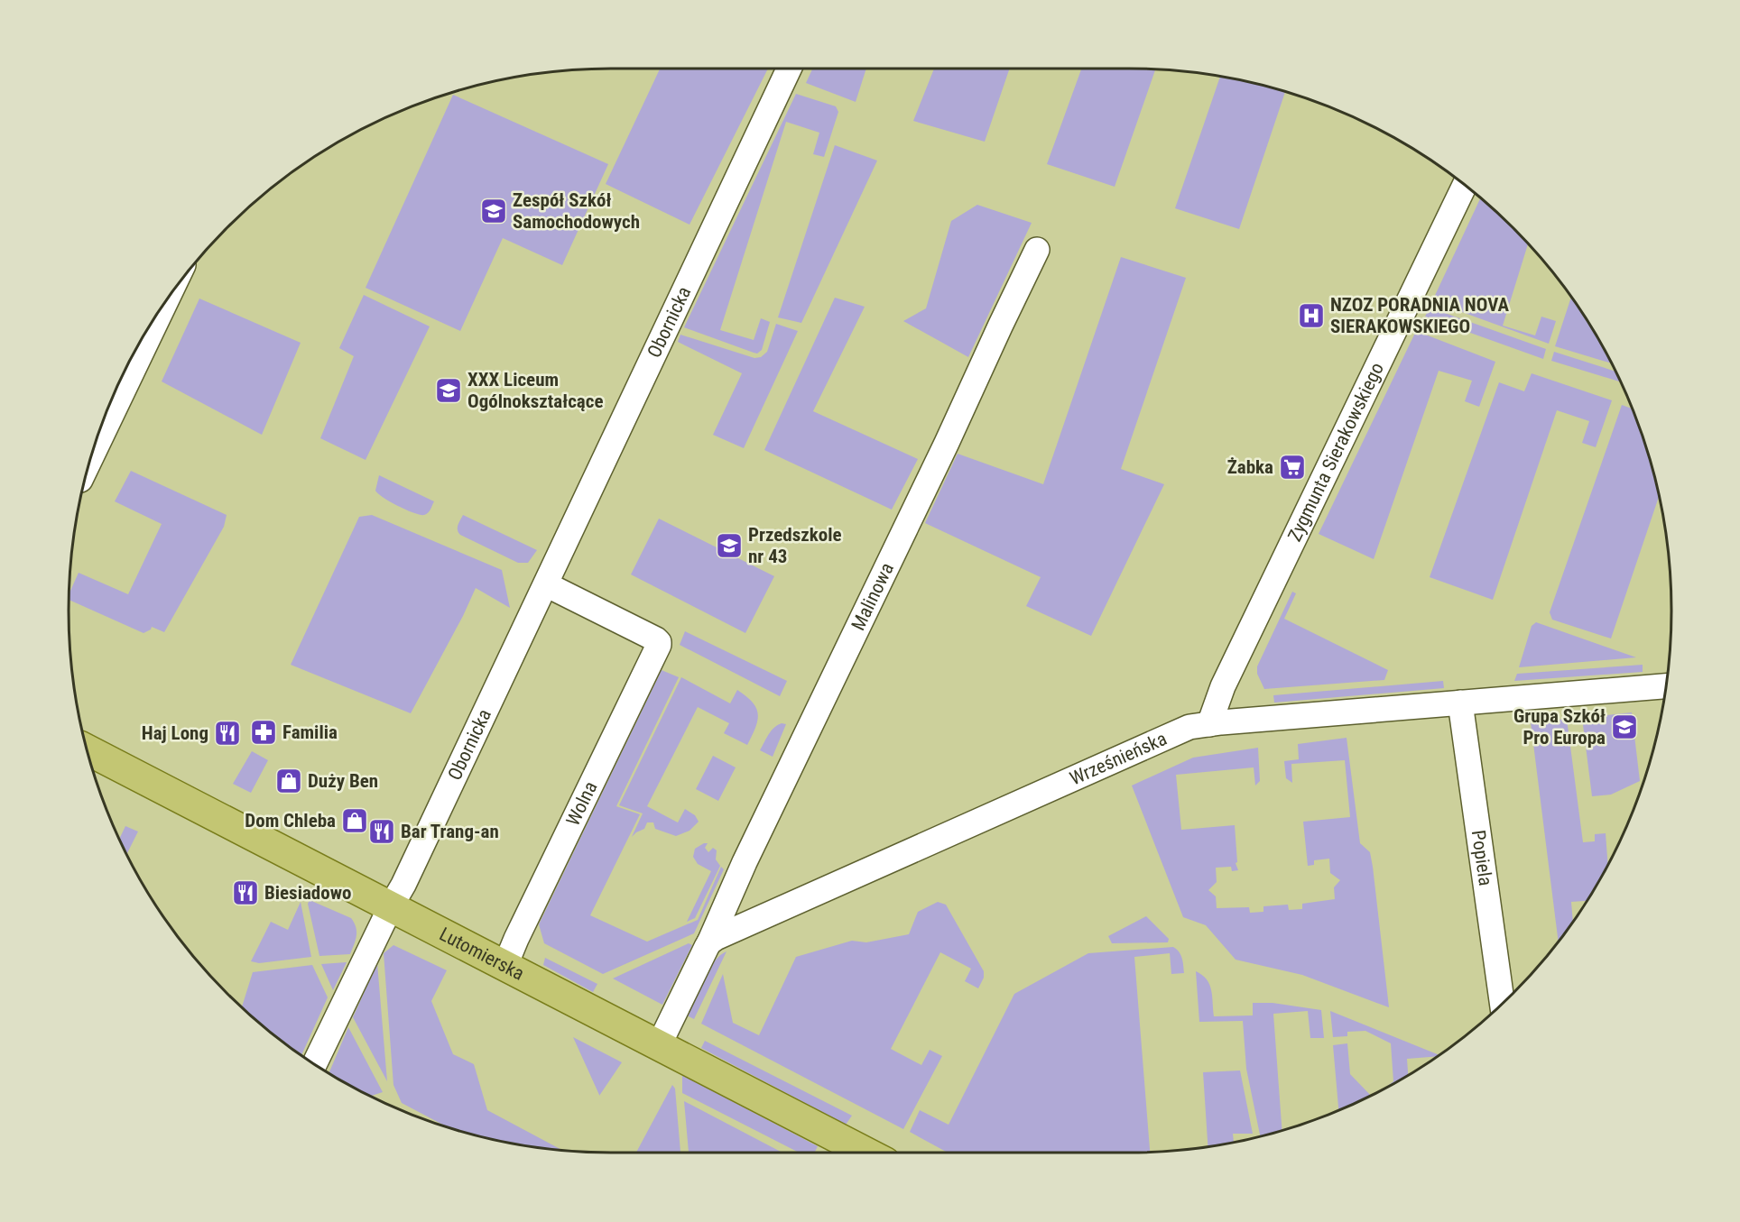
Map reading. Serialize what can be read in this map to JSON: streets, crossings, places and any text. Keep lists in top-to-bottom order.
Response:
{
  "streets": {
    "main road": ["Lutomierska"],
    "street": [
      "Obornicka",
      "Zygmunta Sierakowskiego",
      "Malinowa",
      "Wrześnieńska",
      "Wolna",
      "Popiela"
    ]
  },
  "crossings": [
    ["Obornicka", "Wolna"],
    ["Obornicka", "Lutomierska"],
    ["Zygmunta Sierakowskiego", "Wrześnieńska"],
    ["Malinowa", "Wrześnieńska"],
    ["Wrześnieńska", "Popiela"],
    ["Wolna", "Lutomierska"]
  ],
  "places": {
    "school or university": [
      "Zespół Szkół Samochodowych",
      "XXX Liceum Ogólnokształcące",
      "Przedszkole nr 43",
      "Grupa Szkół Pro Europa"
    ],
    "hospital": ["NZOZ PORADNIA NOVA SIERAKOWSKIEGO"],
    "supermarket": ["Żabka"],
    "pharmacy": ["Familia"],
    "restaurant": ["Haj Long", "Bar Trang-an", "Biesiadowo"],
    "shop": ["Duży Ben", "Dom Chleba"]
  }
}
